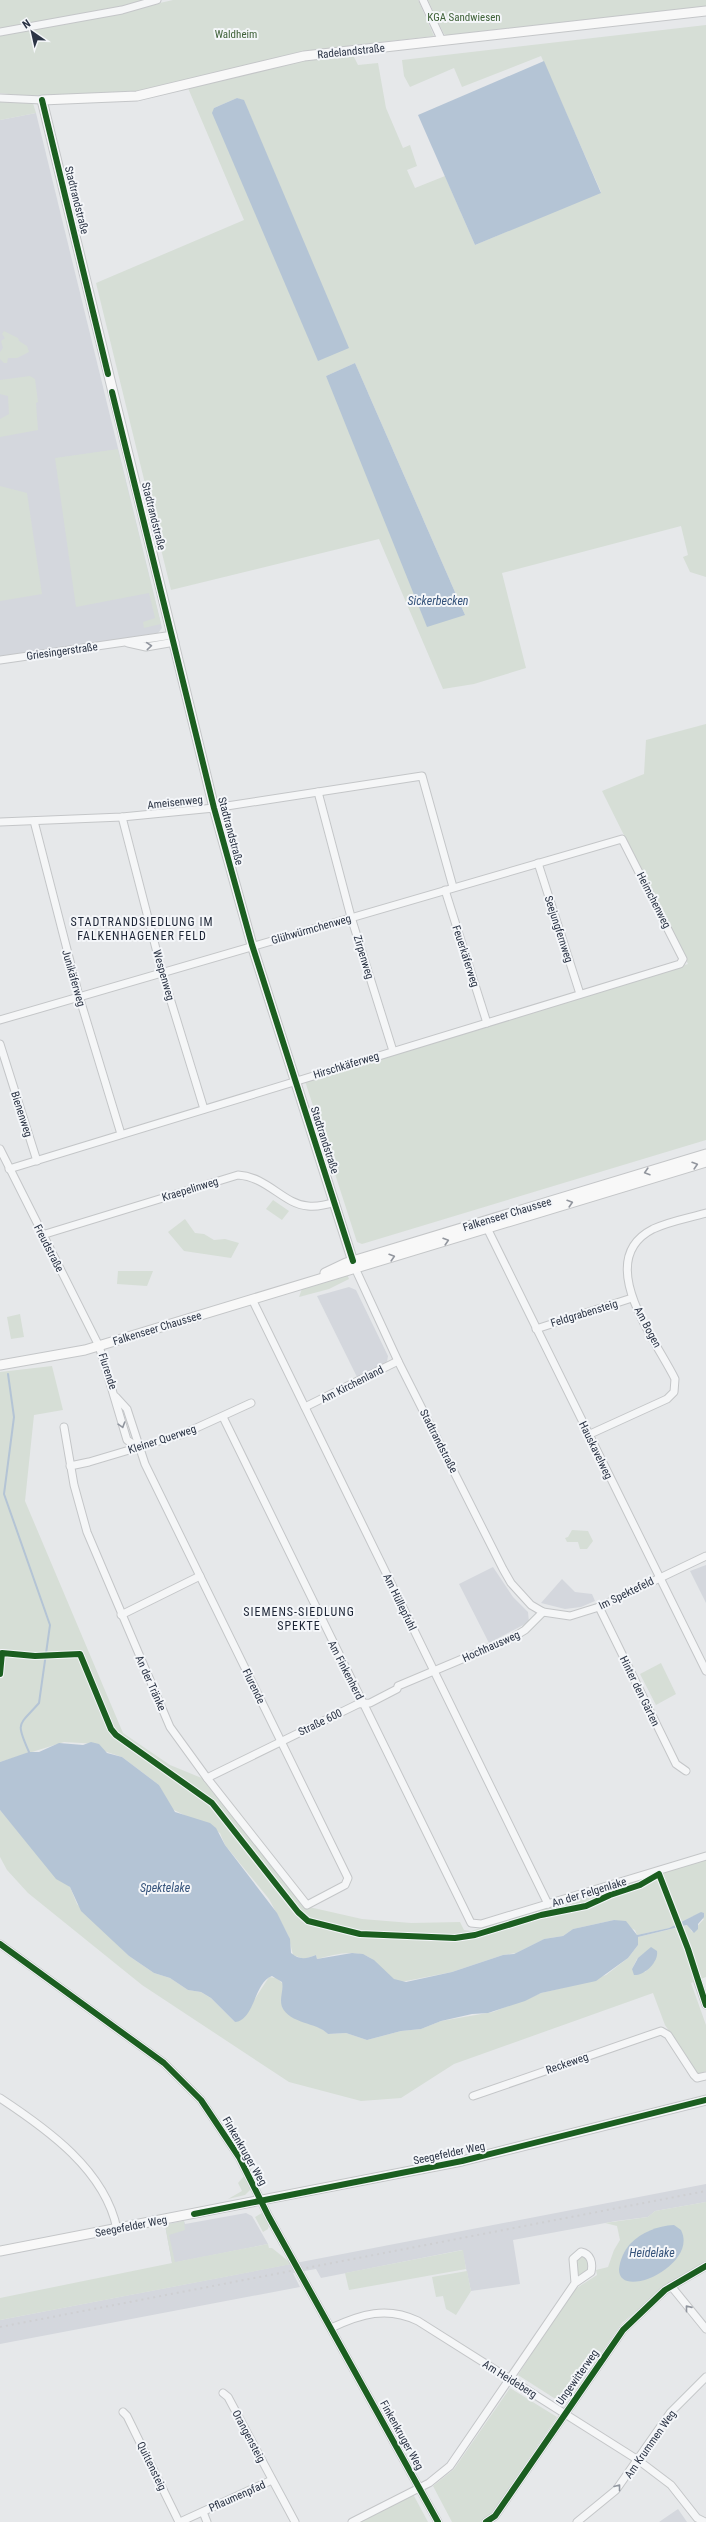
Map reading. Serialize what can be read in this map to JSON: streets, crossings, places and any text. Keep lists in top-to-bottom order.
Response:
{
  "streets": {
    "street": [
      "Radelandstraße",
      "Stadtrandstraße",
      "Griesingerstraße",
      "Ameisenweg",
      "Heimchenweg",
      "Glühwürmchenweg",
      "Seejungfernweg",
      "Feuerkäferweg",
      "Zirpenweg",
      "Wespenweg",
      "Junikäferweg",
      "Hirschkäferweg",
      "Bienenweg",
      "Kraepelinweg",
      "Falkenseer Chaussee",
      "Freudstraße",
      "Feldgrabensteig",
      "Am Bogen",
      "Flurende",
      "Am Kirchenland",
      "Kleiner Querweg",
      "Hauskavelweg",
      "Im Spektefeld",
      "Am Hüllepfuhl",
      "Hochhausweg",
      "Am Finkenherd",
      "An der Tränke",
      "Hinter den Gärten",
      "Straße 600",
      "An der Felgenlake",
      "Reckeweg",
      "Finkenkruger Weg",
      "Seegefelder Weg",
      "Ungewitterweg",
      "Am Heideberg",
      "Orangensteig",
      "Am Krummen Weg",
      "Quittensteig",
      "Pflaumenpfad"
    ]
  },
  "crossings": [
    ["Radelandstraße", "Stadtrandstraße"],
    ["Stadtrandstraße", "Griesingerstraße"],
    ["Stadtrandstraße", "Ameisenweg"],
    ["Stadtrandstraße", "Glühwürmchenweg"],
    ["Stadtrandstraße", "Hirschkäferweg"],
    ["Stadtrandstraße", "Kraepelinweg"],
    ["Stadtrandstraße", "Falkenseer Chaussee"],
    ["Stadtrandstraße", "Am Kirchenland"],
    ["Stadtrandstraße", "Im Spektefeld"],
    ["Stadtrandstraße", "Hochhausweg"],
    ["Ameisenweg", "Glühwürmchenweg"],
    ["Ameisenweg", "Zirpenweg"],
    ["Ameisenweg", "Wespenweg"],
    ["Ameisenweg", "Junikäferweg"],
    ["Heimchenweg", "Glühwürmchenweg"],
    ["Heimchenweg", "Hirschkäferweg"],
    ["Glühwürmchenweg", "Seejungfernweg"],
    ["Glühwürmchenweg", "Feuerkäferweg"],
    ["Glühwürmchenweg", "Zirpenweg"],
    ["Glühwürmchenweg", "Wespenweg"],
    ["Glühwürmchenweg", "Junikäferweg"],
    ["Seejungfernweg", "Hirschkäferweg"],
    ["Feuerkäferweg", "Hirschkäferweg"],
    ["Zirpenweg", "Hirschkäferweg"],
    ["Wespenweg", "Hirschkäferweg"],
    ["Junikäferweg", "Hirschkäferweg"],
    ["Hirschkäferweg", "Bienenweg"],
    ["Hirschkäferweg", "Freudstraße"],
    ["Kraepelinweg", "Freudstraße"],
    ["Falkenseer Chaussee", "Freudstraße"],
    ["Falkenseer Chaussee", "Flurende"],
    ["Falkenseer Chaussee", "Hauskavelweg"],
    ["Falkenseer Chaussee", "Am Hüllepfuhl"],
    ["Freudstraße", "Flurende"],
    ["Feldgrabensteig", "Am Bogen"],
    ["Feldgrabensteig", "Hauskavelweg"],
    ["Am Bogen", "Hauskavelweg"],
    ["Flurende", "Kleiner Querweg"],
    ["Flurende", "An der Tränke"],
    ["Flurende", "Straße 600"],
    ["Am Kirchenland", "Am Hüllepfuhl"],
    ["Kleiner Querweg", "Am Finkenherd"],
    ["Kleiner Querweg", "An der Tränke"],
    ["Hauskavelweg", "Im Spektefeld"],
    ["Im Spektefeld", "Hochhausweg"],
    ["Im Spektefeld", "Hinter den Gärten"],
    ["Am Hüllepfuhl", "Hochhausweg"],
    ["Am Hüllepfuhl", "Straße 600"],
    ["Am Hüllepfuhl", "An der Felgenlake"],
    ["Hochhausweg", "Straße 600"],
    ["Am Finkenherd", "Straße 600"],
    ["Am Finkenherd", "An der Felgenlake"],
    ["An der Tränke", "Straße 600"],
    ["Finkenkruger Weg", "Seegefelder Weg"],
    ["Finkenkruger Weg", "Am Heideberg"],
    ["Ungewitterweg", "Am Heideberg"],
    ["Am Heideberg", "Am Krummen Weg"],
    ["Orangensteig", "Pflaumenpfad"],
    ["Quittensteig", "Pflaumenpfad"]
  ],
  "one_way": ["Am Krummen Weg"],
  "districts": ["STADTRANDSIEDLUNG IM FALKENHAGENER FELD", "SIEMENS-SIEDLUNG SPEKTE"],
  "water": ["Sickerbecken", "Spektelake", "Heidelake"],
  "parks": ["KGA Sandwiesen", "Waldheim"],
  "north": "top left"
}
